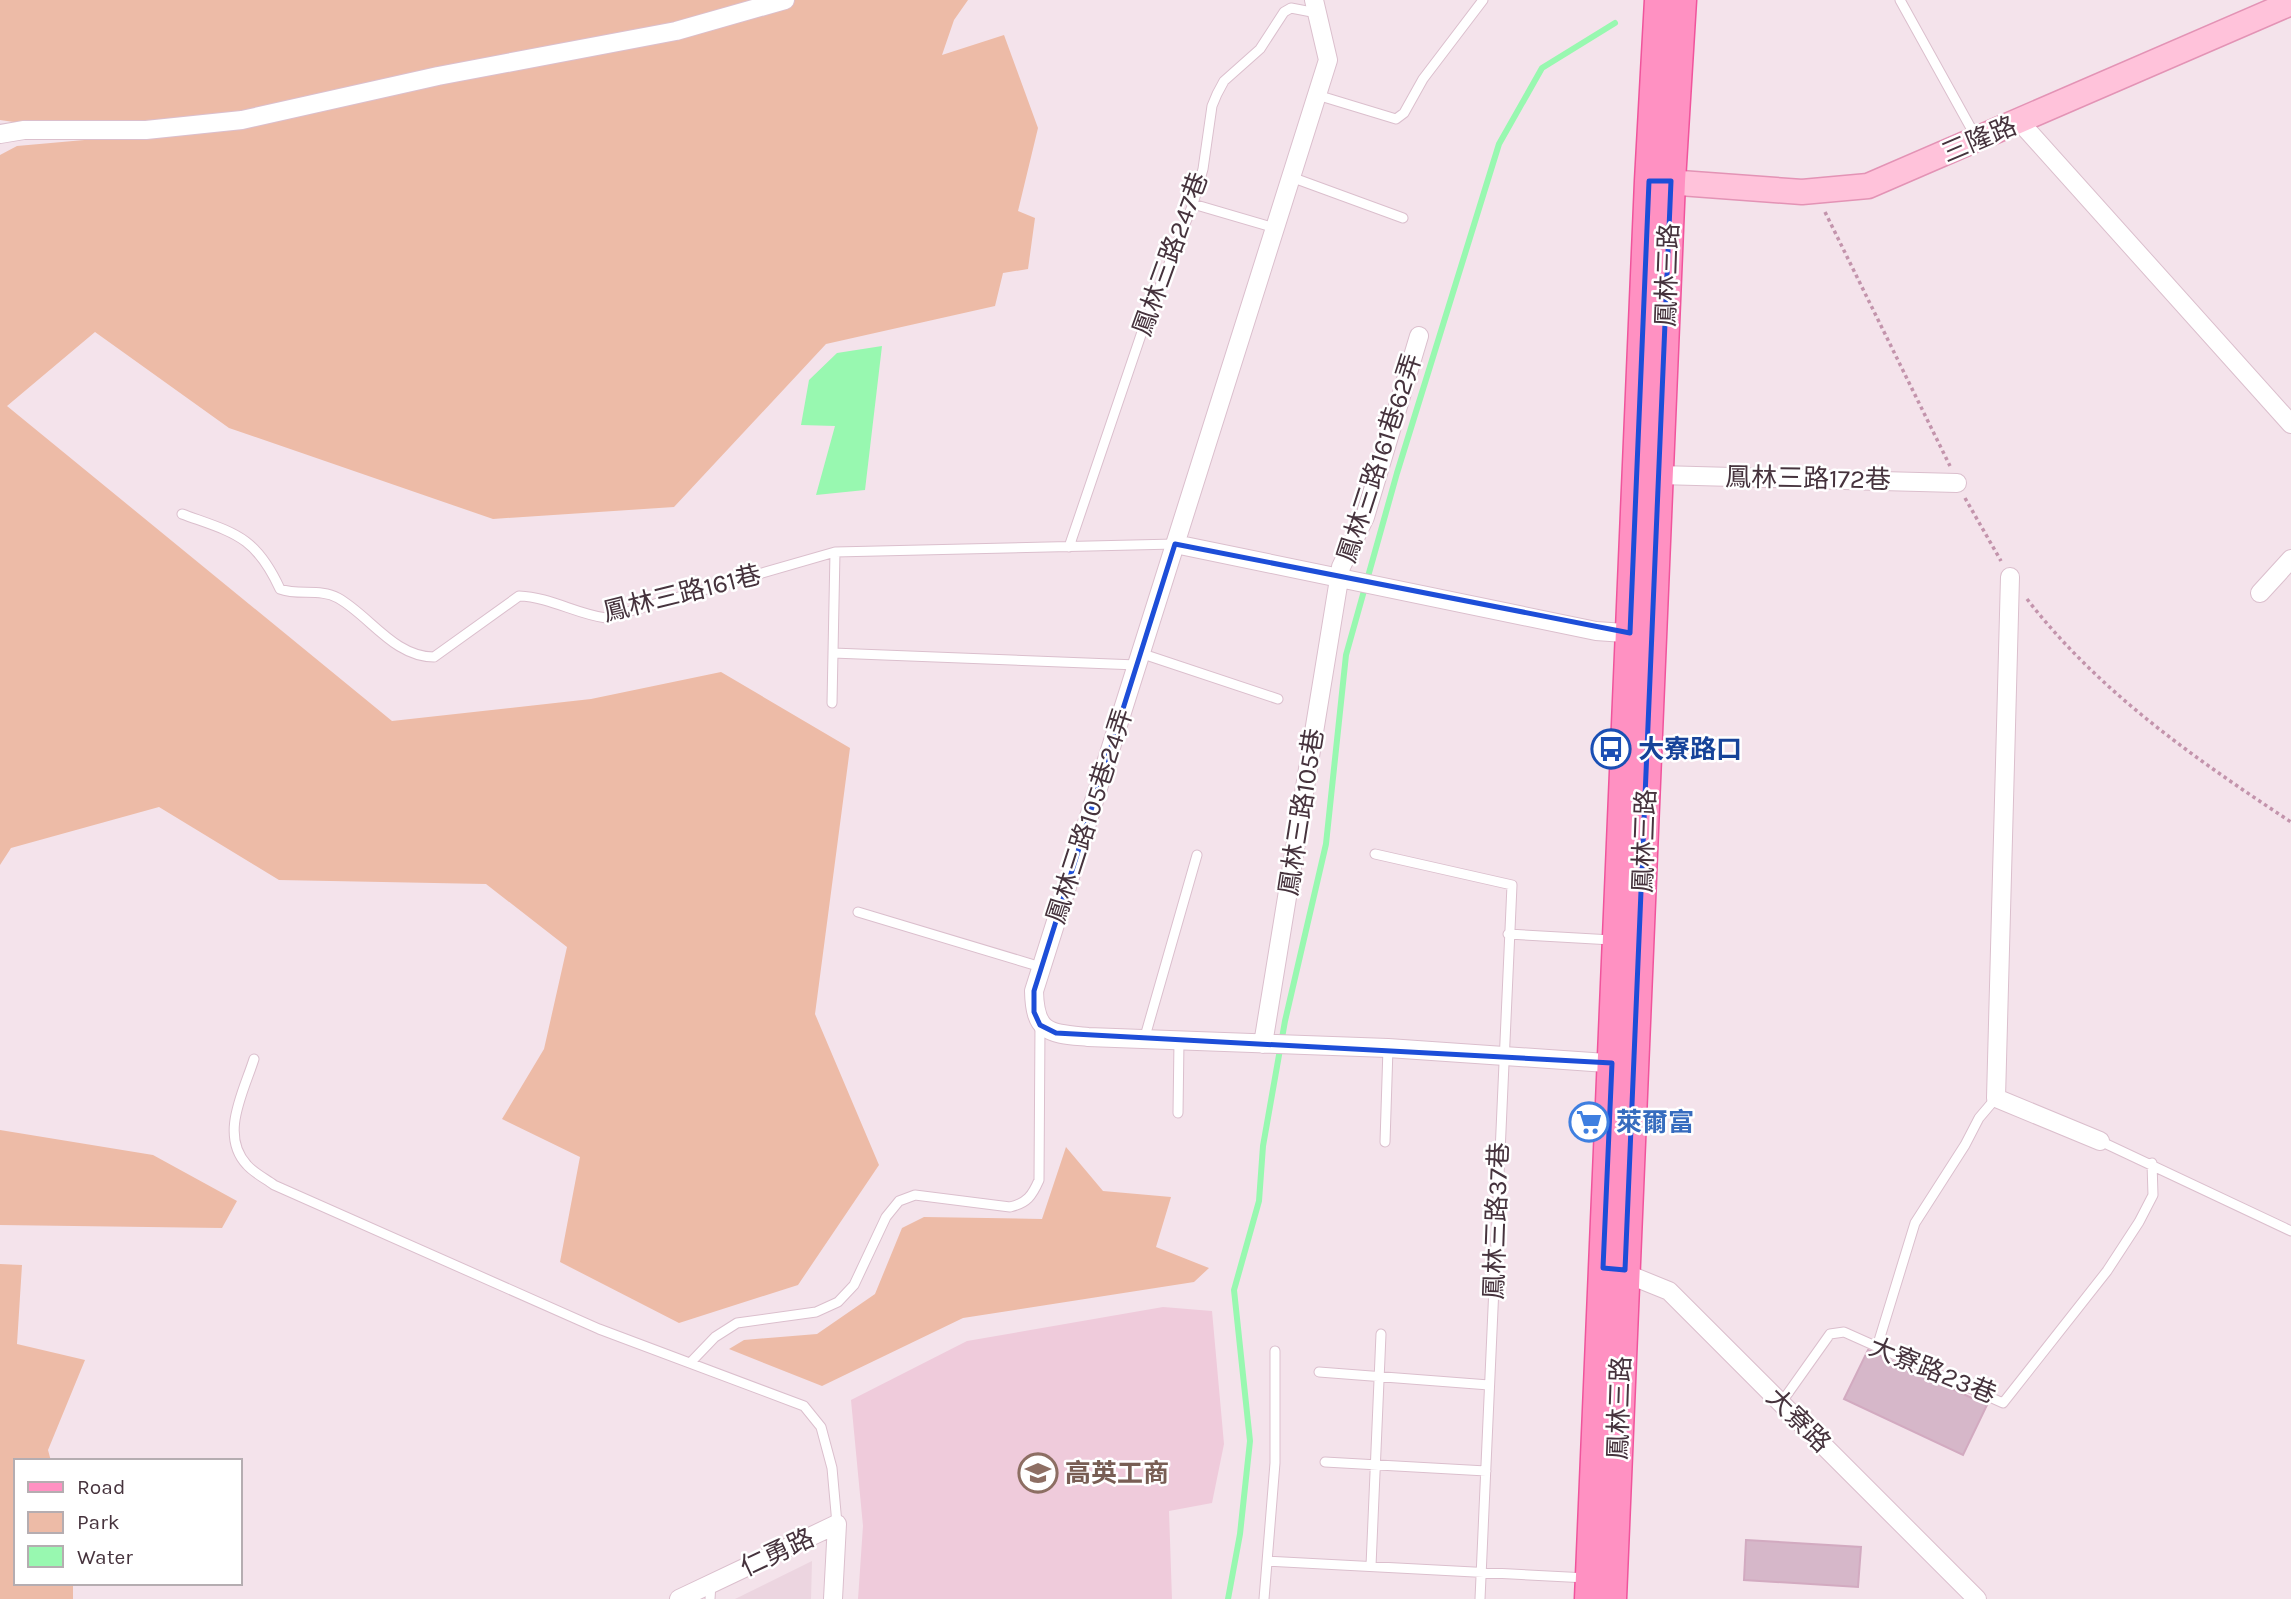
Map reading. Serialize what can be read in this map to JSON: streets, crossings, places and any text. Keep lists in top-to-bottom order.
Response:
{
  "streets": {
    "main road": ["鳳林三路"],
    "street": [
      "三隆路",
      "鳳林三路247巷",
      "鳳林三路161巷62弄",
      "鳳林三路172巷",
      "鳳林三路105巷",
      "鳳林三路105巷24弄",
      "大寮路",
      "仁勇路"
    ],
    "lane": ["鳳林三路161巷", "鳳林三路37巷", "大寮路23巷"]
  },
  "crossings": [
    ["三隆路", "鳳林三路"],
    ["鳳林三路247巷", "鳳林三路161巷"],
    ["鳳林三路", "鳳林三路172巷"],
    ["鳳林三路", "大寮路"],
    ["鳳林三路161巷62弄", "鳳林三路105巷"],
    ["大寮路23巷", "大寮路"]
  ],
  "places": {
    "bus stop": ["大寮路口"],
    "supermarket": ["萊爾富"],
    "school or university": ["高英工商"]
  },
  "legend": ["Road", "Park", "Water"]
}
